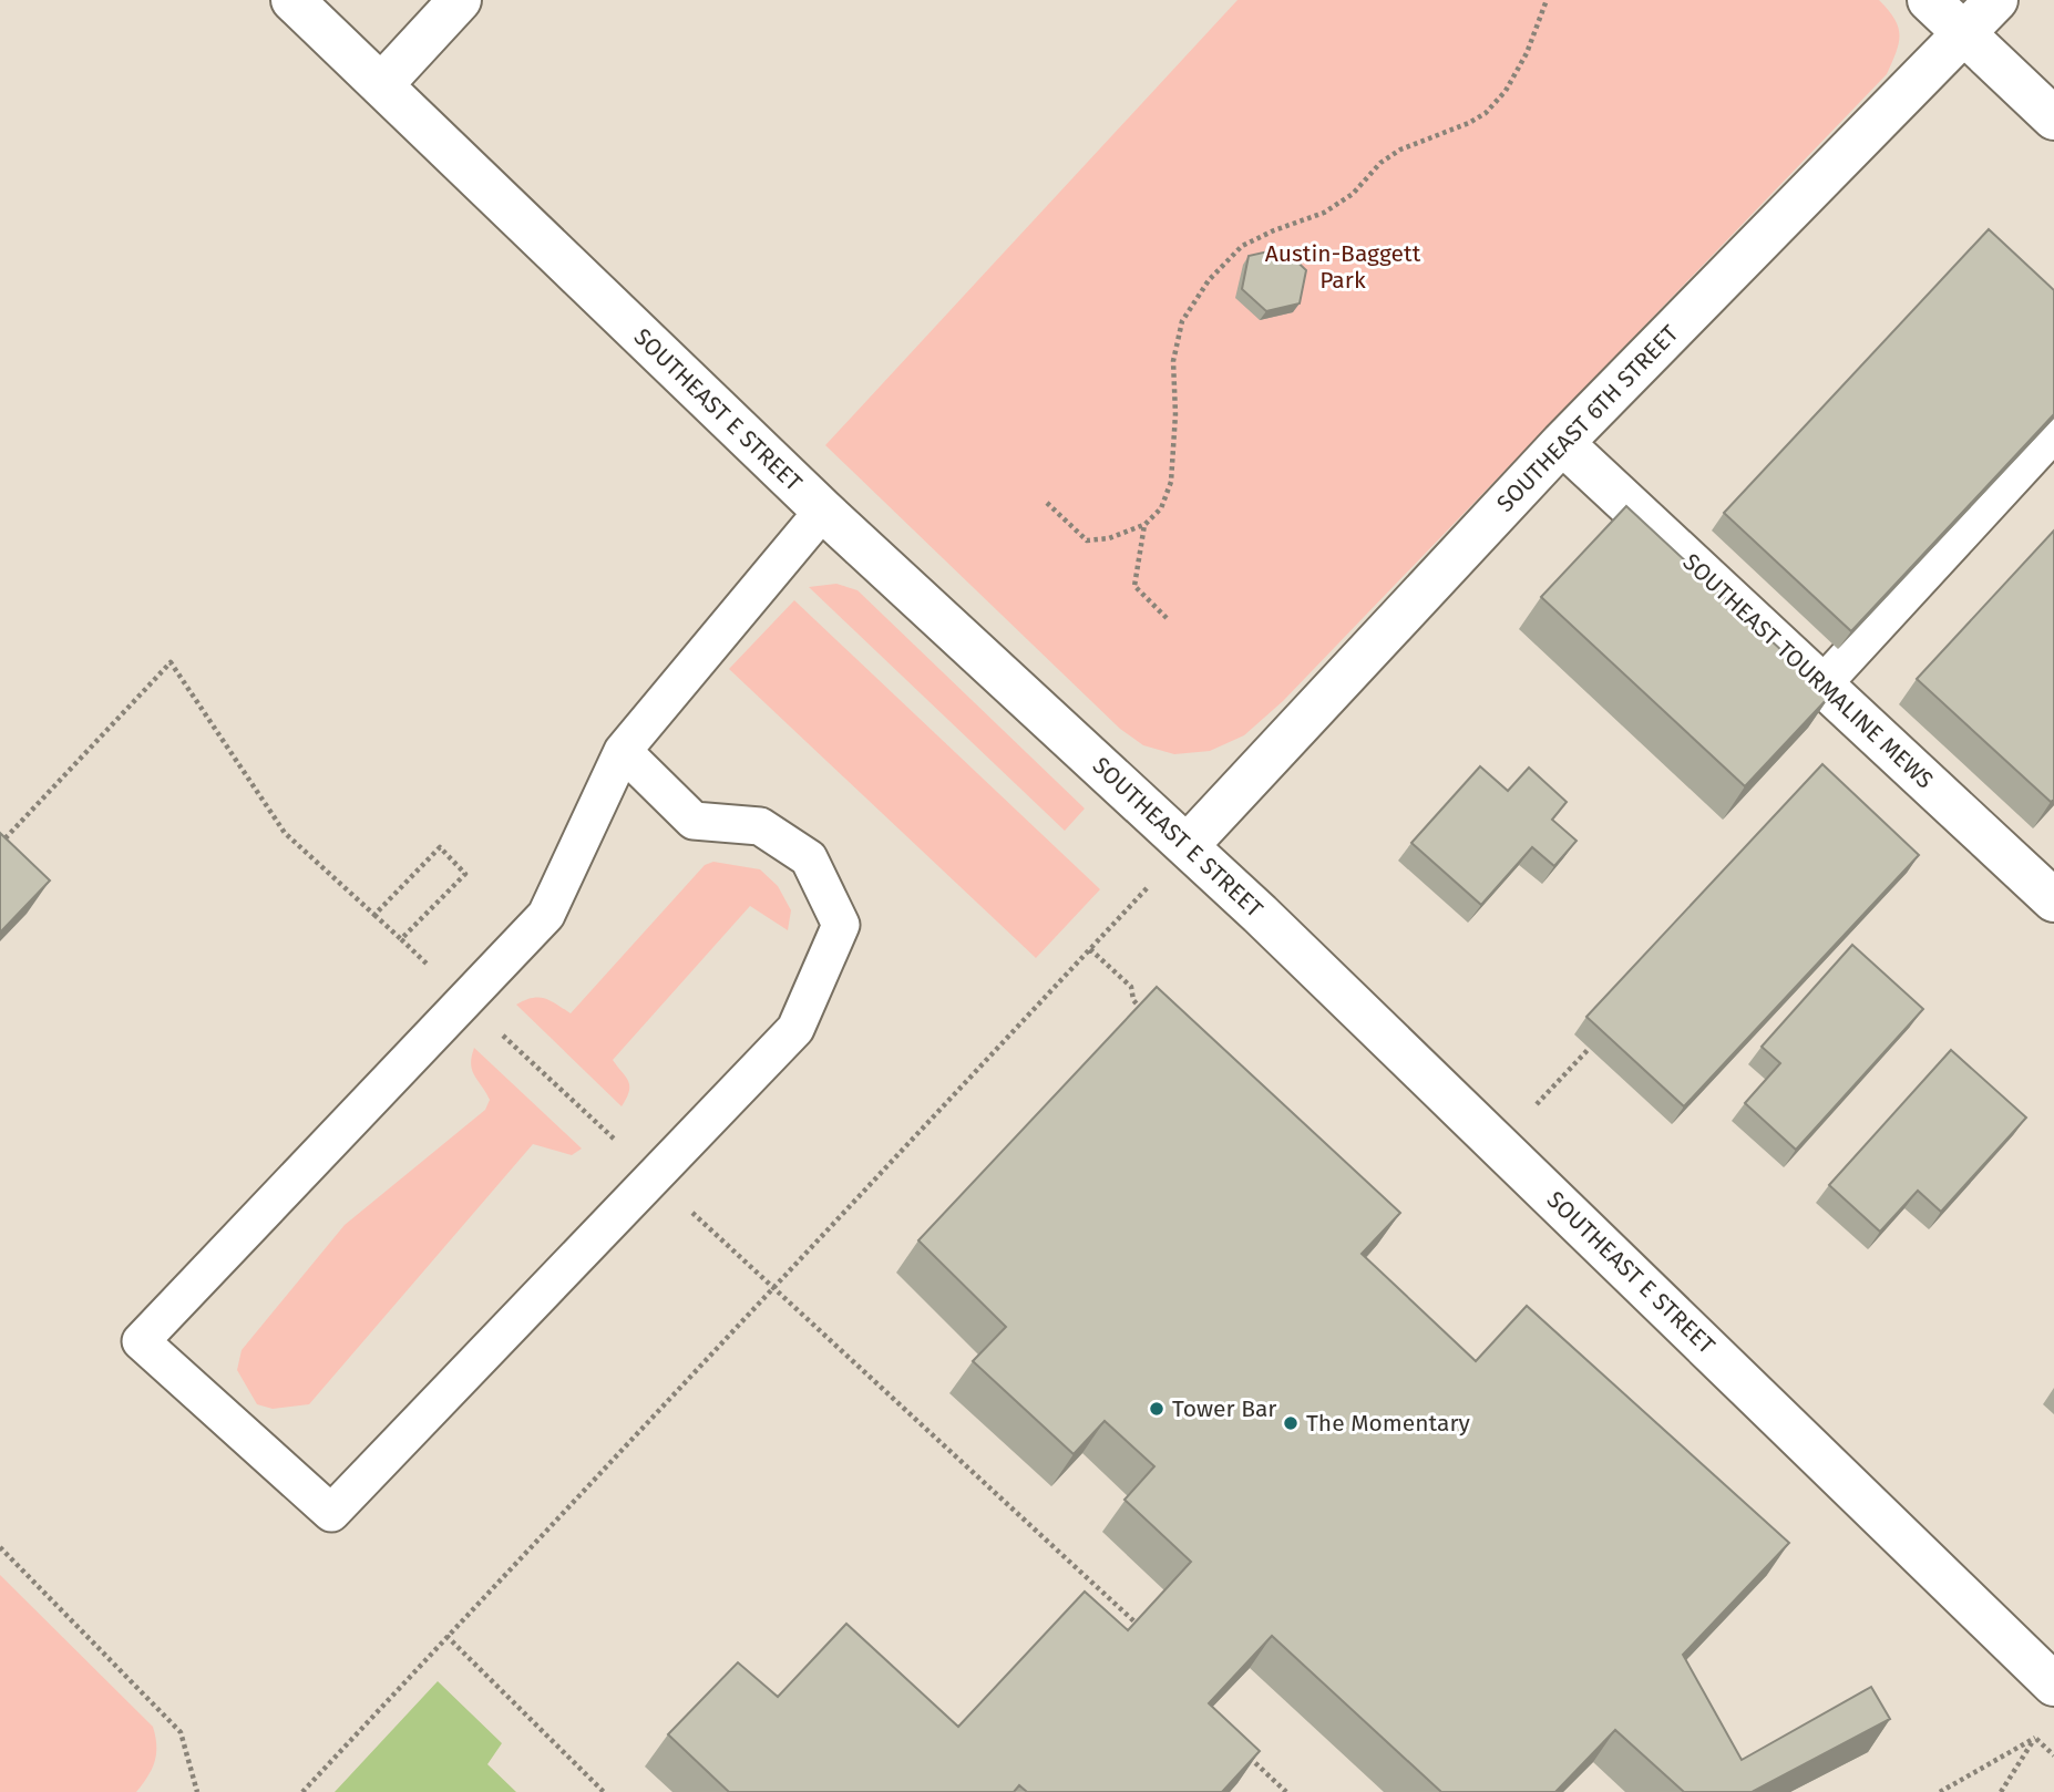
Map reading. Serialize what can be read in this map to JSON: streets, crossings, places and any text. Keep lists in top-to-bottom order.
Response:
{
  "streets": {
    "street": ["SOUTHEAST E STREET", "SOUTHEAST 6TH STREET", "SOUTHEAST TOURMALINE MEWS"]
  },
  "crossings": [
    ["SOUTHEAST E STREET", "SOUTHEAST 6TH STREET"],
    ["SOUTHEAST 6TH STREET", "SOUTHEAST TOURMALINE MEWS"]
  ],
  "parks": ["Austin-Baggett Park"],
  "places": ["Tower Bar", "The Momentary"]
}
